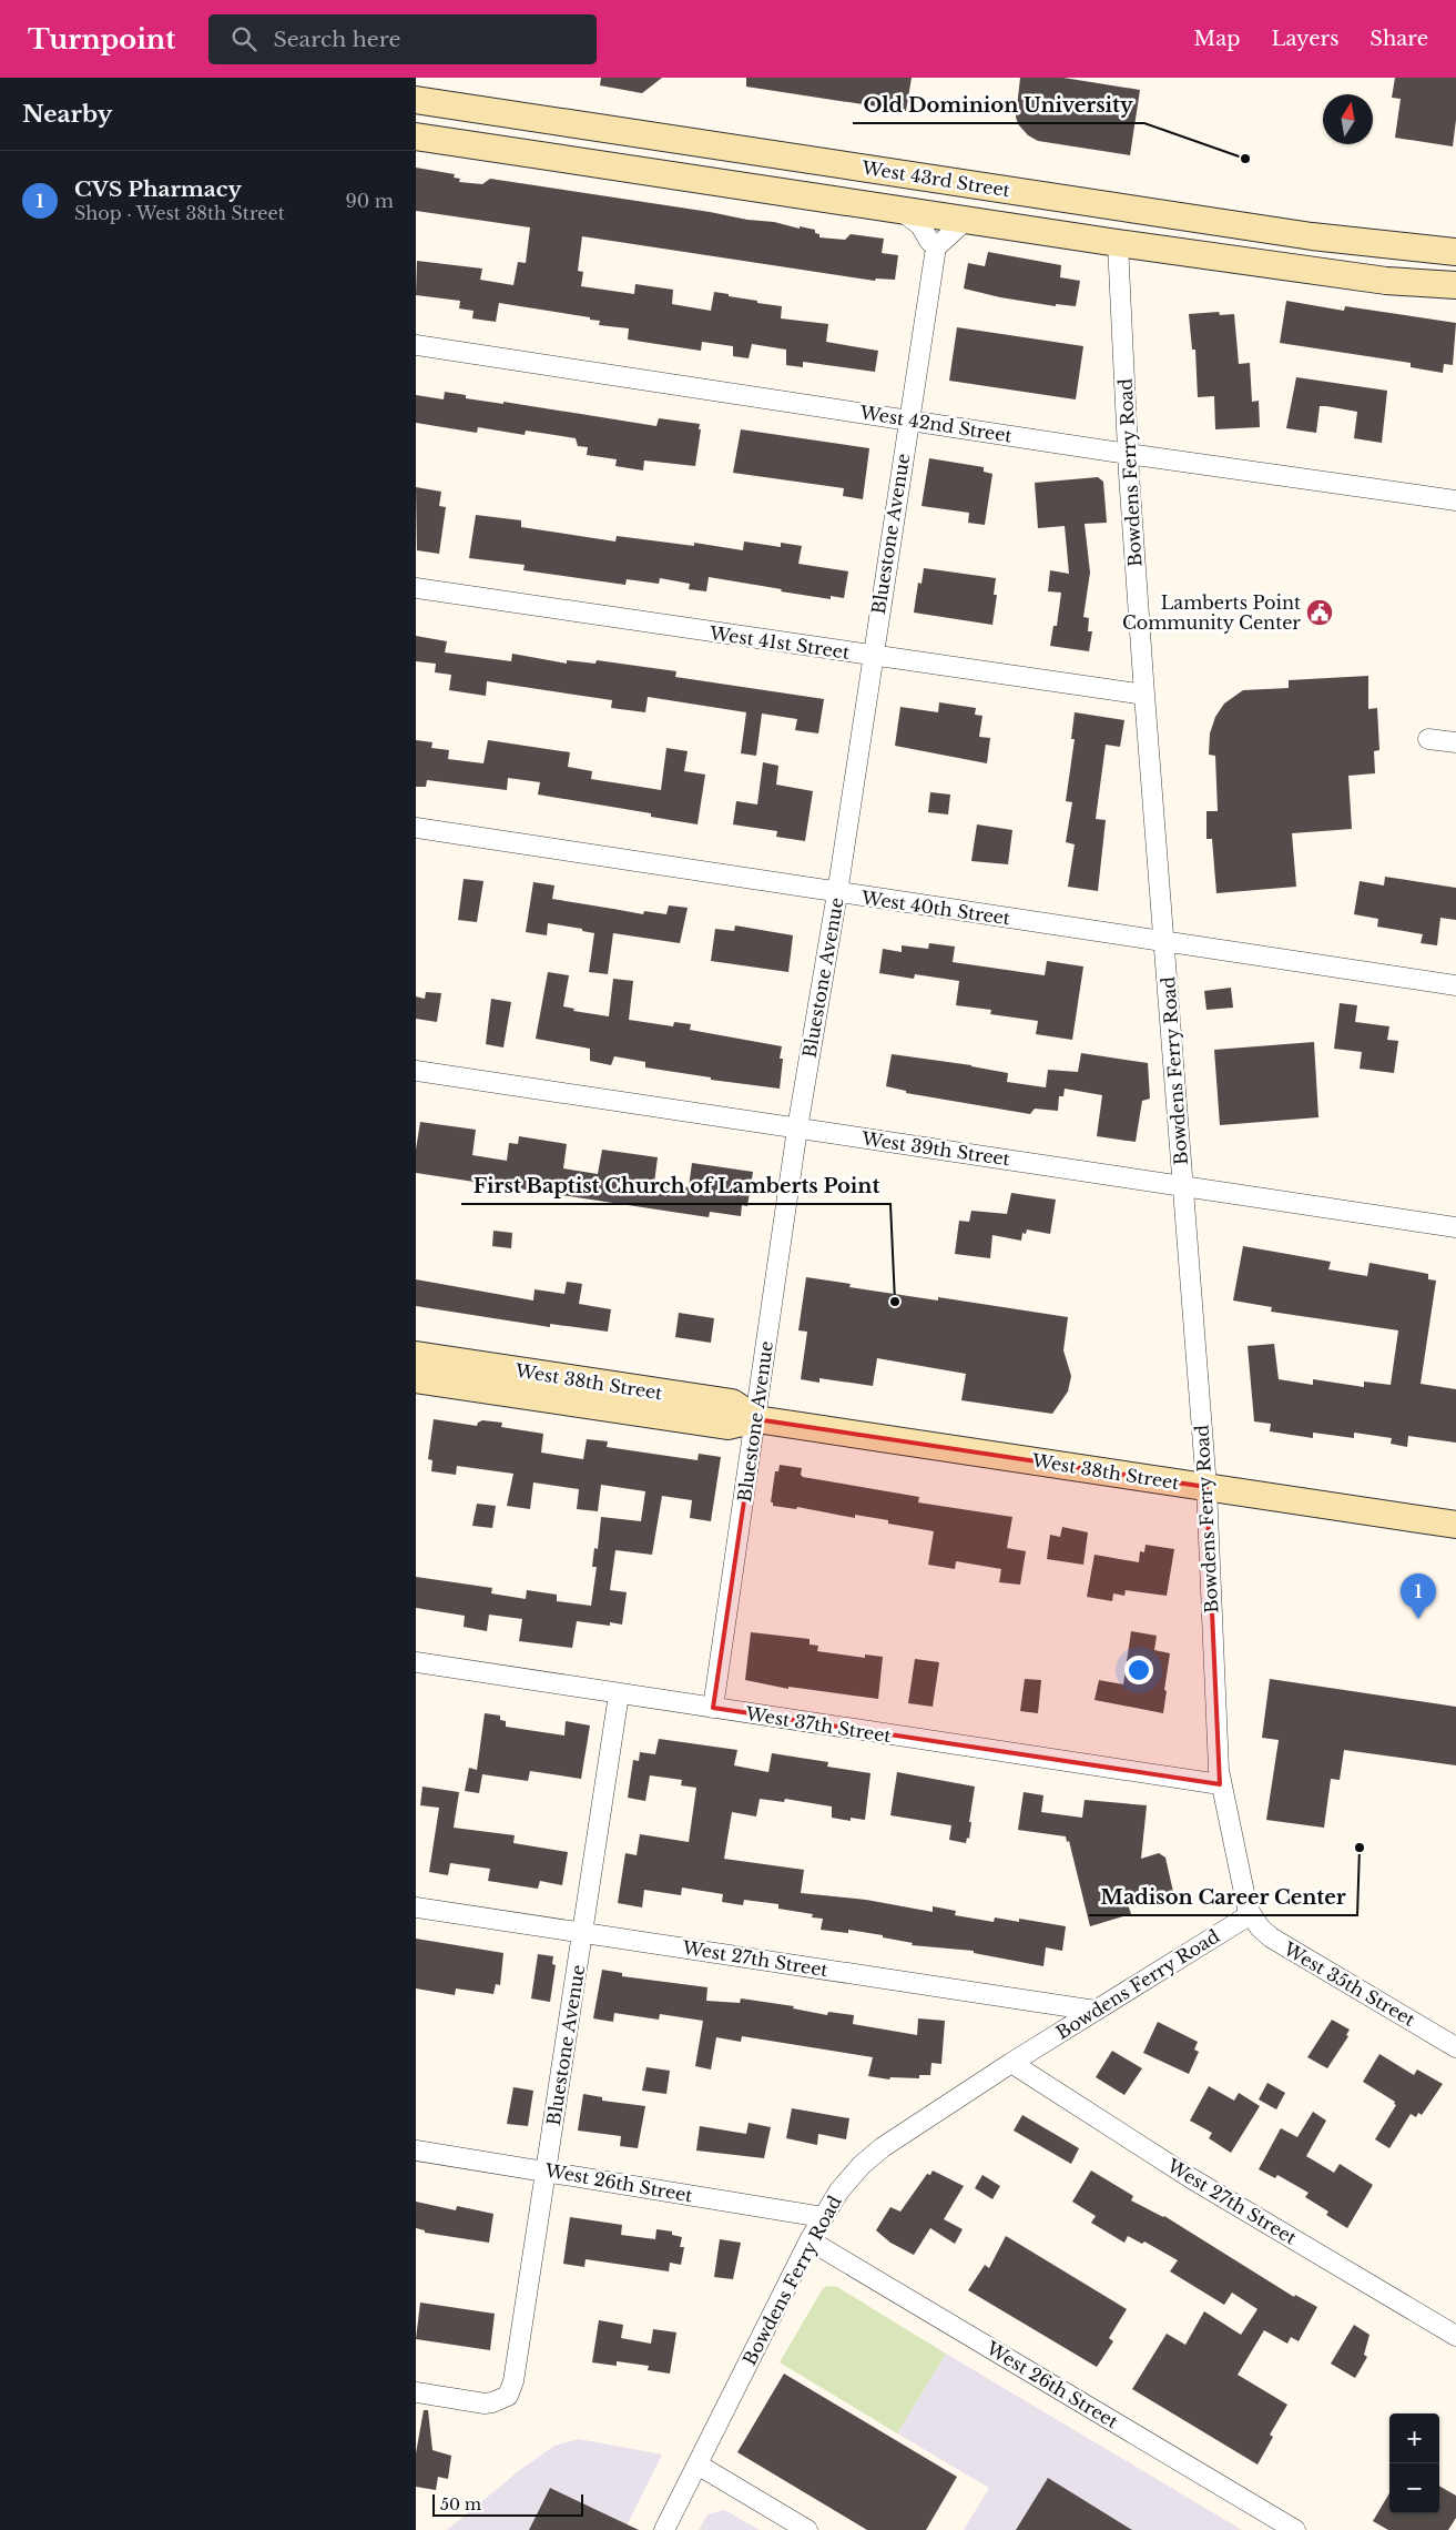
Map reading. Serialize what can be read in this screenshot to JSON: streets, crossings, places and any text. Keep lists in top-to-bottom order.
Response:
{
  "streets": {
    "street": [
      "West 43rd Street",
      "West 42nd Street",
      "Bowdens Ferry Road",
      "Bluestone Avenue",
      "West 41st Street",
      "West 40th Street",
      "West 39th Street",
      "West 38th Street",
      "West 37th Street",
      "West 27th Street",
      "West 35th Street",
      "West 26th Street"
    ]
  },
  "crossings": [
    ["West 43rd Street", "Bowdens Ferry Road"],
    ["West 42nd Street", "Bowdens Ferry Road"],
    ["West 42nd Street", "Bluestone Avenue"],
    ["Bowdens Ferry Road", "West 41st Street"],
    ["Bowdens Ferry Road", "West 40th Street"],
    ["Bowdens Ferry Road", "West 39th Street"],
    ["Bowdens Ferry Road", "West 38th Street"],
    ["Bowdens Ferry Road", "West 37th Street"],
    ["Bowdens Ferry Road", "West 27th Street"],
    ["Bowdens Ferry Road", "West 35th Street"],
    ["Bowdens Ferry Road", "West 26th Street"],
    ["Bluestone Avenue", "West 41st Street"],
    ["Bluestone Avenue", "West 40th Street"],
    ["Bluestone Avenue", "West 39th Street"],
    ["Bluestone Avenue", "West 38th Street"],
    ["Bluestone Avenue", "West 37th Street"],
    ["Bluestone Avenue", "West 27th Street"],
    ["Bluestone Avenue", "West 26th Street"]
  ],
  "places": {
    "other": ["Old Dominion University", "First Baptist Church of Lamberts Point", "Madison Career Center"],
    "public building": ["Lamberts Point Community Center"]
  },
  "scale_bar": "50 m",
  "north": "top",
  "page": {
    "header": "Turnpoint",
    "search": "Search here",
    "nav": ["Map", "Layers", "Share"],
    "heading": "Nearby",
    "list": [
      {
        "mark": "1",
        "name": "CVS Pharmacy",
        "note": "Shop · West 38th Street",
        "value": "90 m"
      }
    ],
    "pins": "1",
    "map_buttons": ["+", "−"],
    "scale": "50 m"
  }
}
